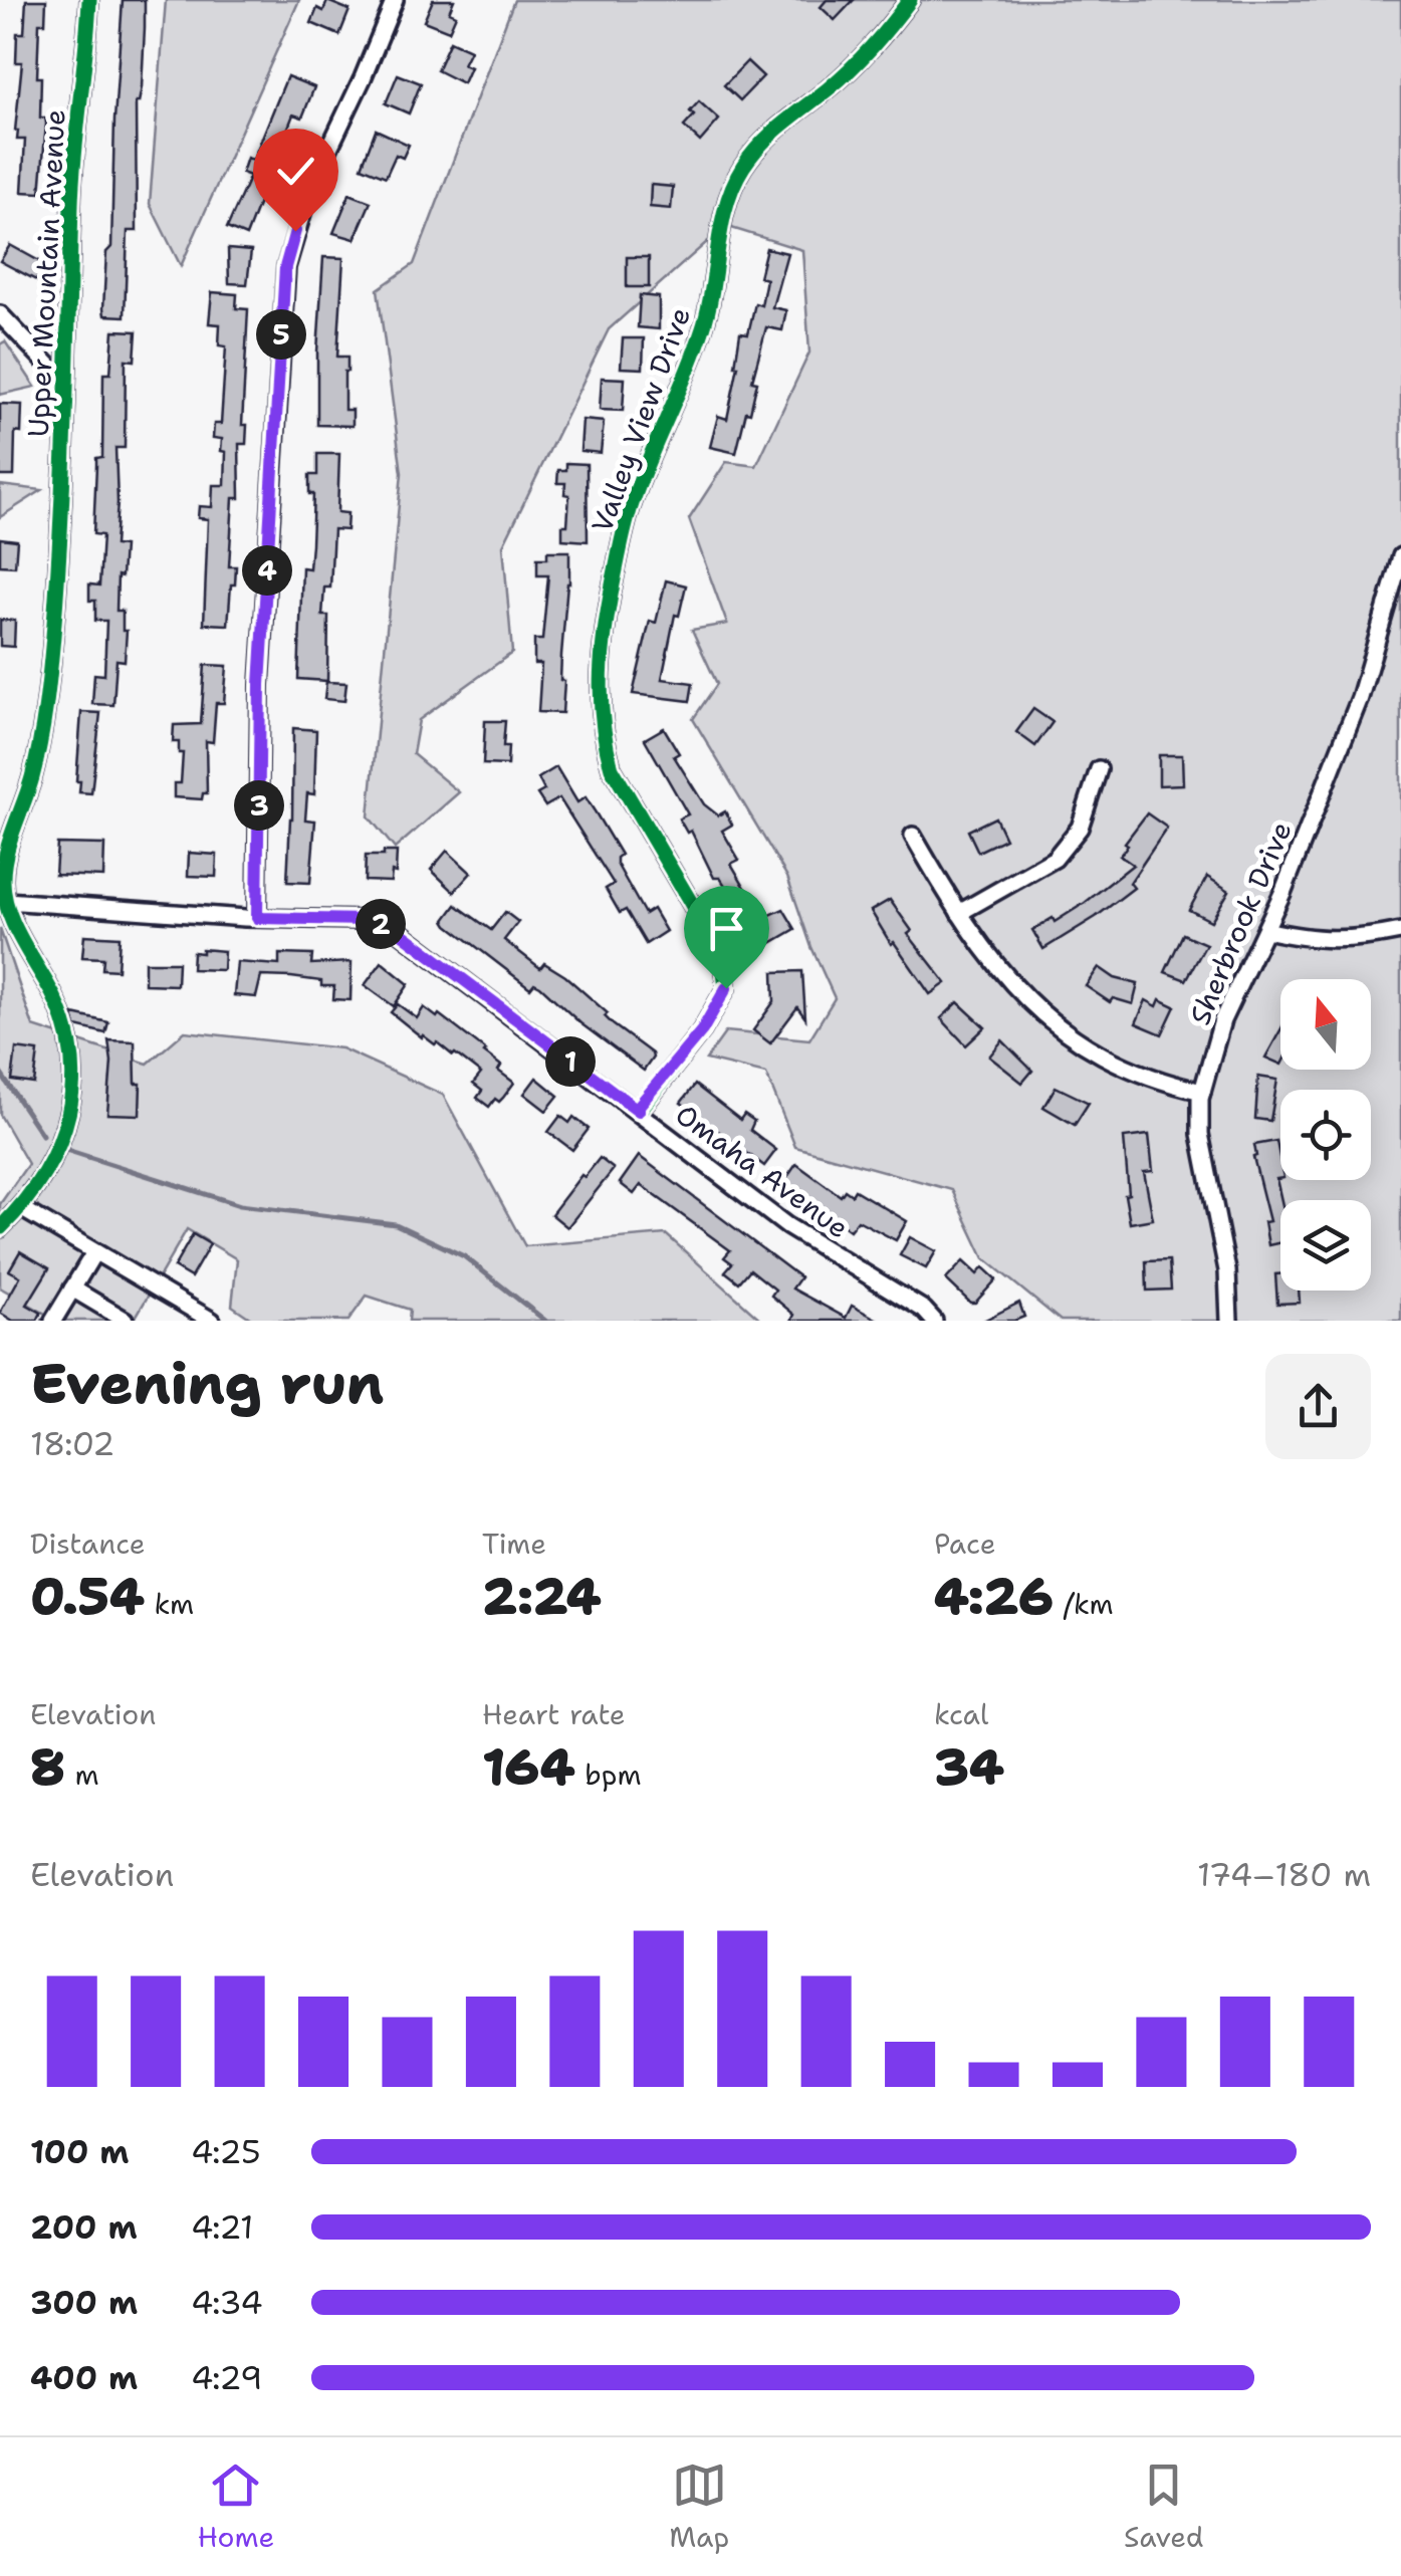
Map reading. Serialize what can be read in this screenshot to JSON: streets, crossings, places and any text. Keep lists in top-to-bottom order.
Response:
{
  "streets": {
    "street": [
      "Upper Mountain Avenue",
      "Valley View Drive",
      "Sherbrook Drive",
      "Omaha Avenue"
    ]
  },
  "crossings": [
    ["Upper Mountain Avenue", "Omaha Avenue"],
    ["Valley View Drive", "Omaha Avenue"]
  ],
  "north": "top",
  "page": {
    "pins": [
      "5",
      "4",
      "3",
      "2",
      "1"
    ],
    "heading": ["Evening run", "18:02"],
    "stats": [
      ["Distance", "0.54 km"],
      ["Time", "2:24"],
      ["Pace", "4:26 /km"],
      ["Elevation", "8 m"],
      ["Heart rate", "164 bpm"],
      ["kcal", "34"]
    ],
    "chart": ["Elevation", "174–180 m"],
    "list": [
      {
        "name": "100 m",
        "note": "4:25"
      },
      {
        "name": "200 m",
        "note": "4:21"
      },
      {
        "name": "300 m",
        "note": "4:34"
      },
      {
        "name": "400 m",
        "note": "4:29"
      }
    ],
    "tabs": ["Home", "Map", "Saved"]
  }
}
